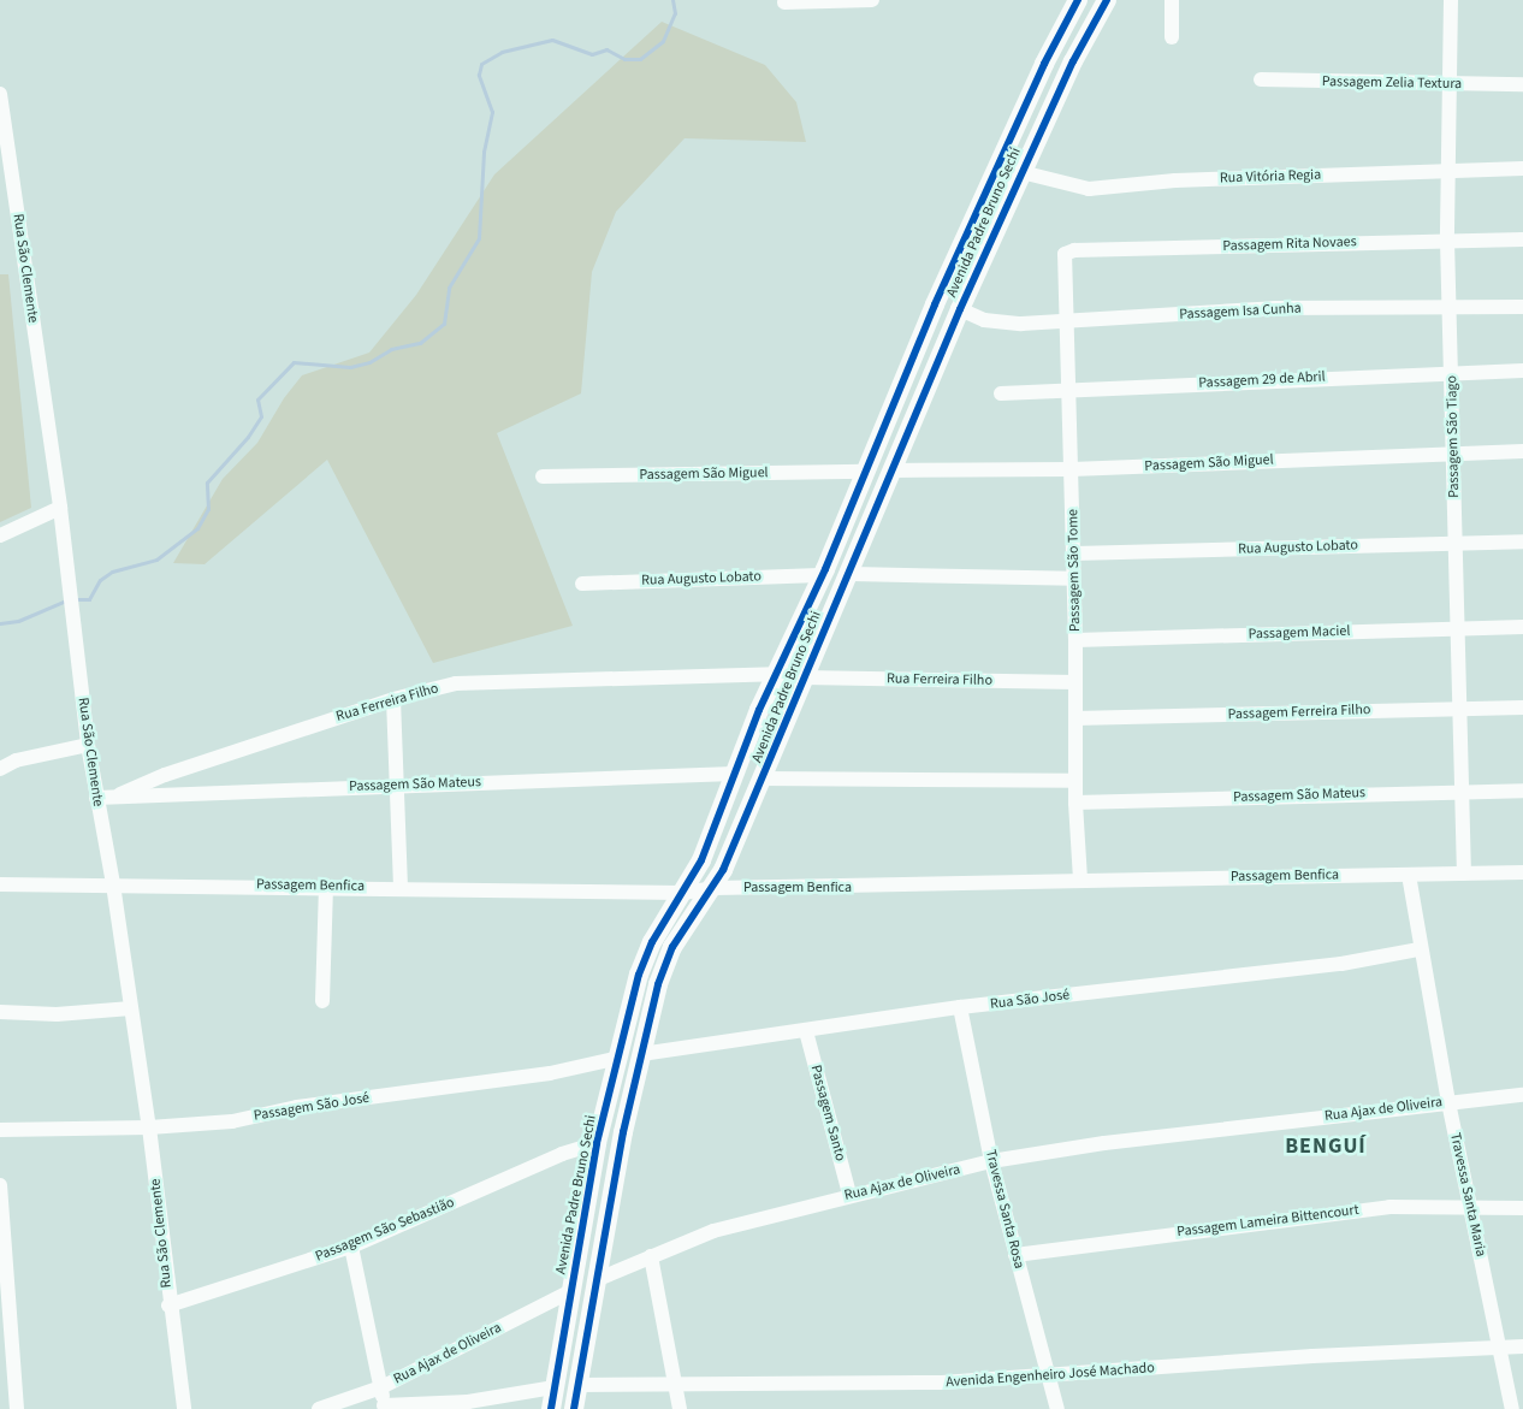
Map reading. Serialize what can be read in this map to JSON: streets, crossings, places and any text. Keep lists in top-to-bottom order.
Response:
{
  "streets": {
    "main road": ["Avenida Padre Bruno Sechi", "Rua Ajax de Oliveira"],
    "street": [
      "Passagem Zelia Textura",
      "Rua Vitória Regia",
      "Passagem Rita Novaes",
      "Rua São Clemente",
      "Passagem Isa Cunha",
      "Passagem 29 de Abril",
      "Passagem São Tiago",
      "Passagem São Miguel",
      "Rua Augusto Lobato",
      "Passagem São Tome",
      "Passagem Maciel",
      "Rua Ferreira Filho",
      "Passagem Ferreira Filho",
      "Passagem São Mateus",
      "Passagem Benfica",
      "Rua São José",
      "Passagem São José",
      "Passagem Santo",
      "Travessa Santa Maria",
      "Travessa Santa Rosa",
      "Passagem Lameira Bittencourt",
      "Passagem São Sebastião",
      "Avenida Engenheiro José Machado"
    ]
  },
  "crossings": [
    ["Passagem Zelia Textura", "Passagem São Tiago"],
    ["Rua Vitória Regia", "Avenida Padre Bruno Sechi"],
    ["Rua Vitória Regia", "Passagem São Tiago"],
    ["Avenida Padre Bruno Sechi", "Passagem Isa Cunha"],
    ["Avenida Padre Bruno Sechi", "Passagem São Miguel"],
    ["Avenida Padre Bruno Sechi", "Rua Augusto Lobato"],
    ["Avenida Padre Bruno Sechi", "Rua Ferreira Filho"],
    ["Avenida Padre Bruno Sechi", "Passagem São Mateus"],
    ["Avenida Padre Bruno Sechi", "Passagem Benfica"],
    ["Avenida Padre Bruno Sechi", "Rua São José"],
    ["Avenida Padre Bruno Sechi", "Passagem São José"],
    ["Avenida Padre Bruno Sechi", "Rua Ajax de Oliveira"],
    ["Avenida Padre Bruno Sechi", "Passagem São Sebastião"],
    ["Avenida Padre Bruno Sechi", "Avenida Engenheiro José Machado"],
    ["Passagem Rita Novaes", "Passagem São Tiago"],
    ["Passagem Rita Novaes", "Passagem São Tome"],
    ["Rua São Clemente", "Passagem São Mateus"],
    ["Rua São Clemente", "Passagem Benfica"],
    ["Rua São Clemente", "Passagem São José"],
    ["Rua São Clemente", "Passagem São Sebastião"],
    ["Passagem Isa Cunha", "Passagem São Tiago"],
    ["Passagem Isa Cunha", "Passagem São Tome"],
    ["Passagem 29 de Abril", "Passagem São Tiago"],
    ["Passagem 29 de Abril", "Passagem São Tome"],
    ["Passagem São Tiago", "Passagem São Miguel"],
    ["Passagem São Tiago", "Rua Augusto Lobato"],
    ["Passagem São Tiago", "Passagem Maciel"],
    ["Passagem São Tiago", "Passagem Ferreira Filho"],
    ["Passagem São Tiago", "Passagem São Mateus"],
    ["Passagem São Tiago", "Passagem Benfica"],
    ["Passagem São Miguel", "Passagem São Tome"],
    ["Rua Augusto Lobato", "Passagem São Tome"],
    ["Passagem São Tome", "Passagem Maciel"],
    ["Passagem São Tome", "Rua Ferreira Filho"],
    ["Passagem São Tome", "Passagem Ferreira Filho"],
    ["Passagem São Tome", "Passagem São Mateus"],
    ["Passagem São Tome", "Passagem Benfica"],
    ["Rua Ferreira Filho", "Passagem São Mateus"],
    ["Passagem Benfica", "Travessa Santa Maria"],
    ["Rua São José", "Passagem Santo"],
    ["Rua São José", "Travessa Santa Maria"],
    ["Rua São José", "Travessa Santa Rosa"],
    ["Rua Ajax de Oliveira", "Passagem Santo"],
    ["Rua Ajax de Oliveira", "Travessa Santa Maria"],
    ["Rua Ajax de Oliveira", "Travessa Santa Rosa"],
    ["Travessa Santa Maria", "Passagem Lameira Bittencourt"],
    ["Travessa Santa Maria", "Avenida Engenheiro José Machado"],
    ["Travessa Santa Rosa", "Passagem Lameira Bittencourt"],
    ["Travessa Santa Rosa", "Avenida Engenheiro José Machado"]
  ],
  "districts": ["BENGUÍ"]
}
